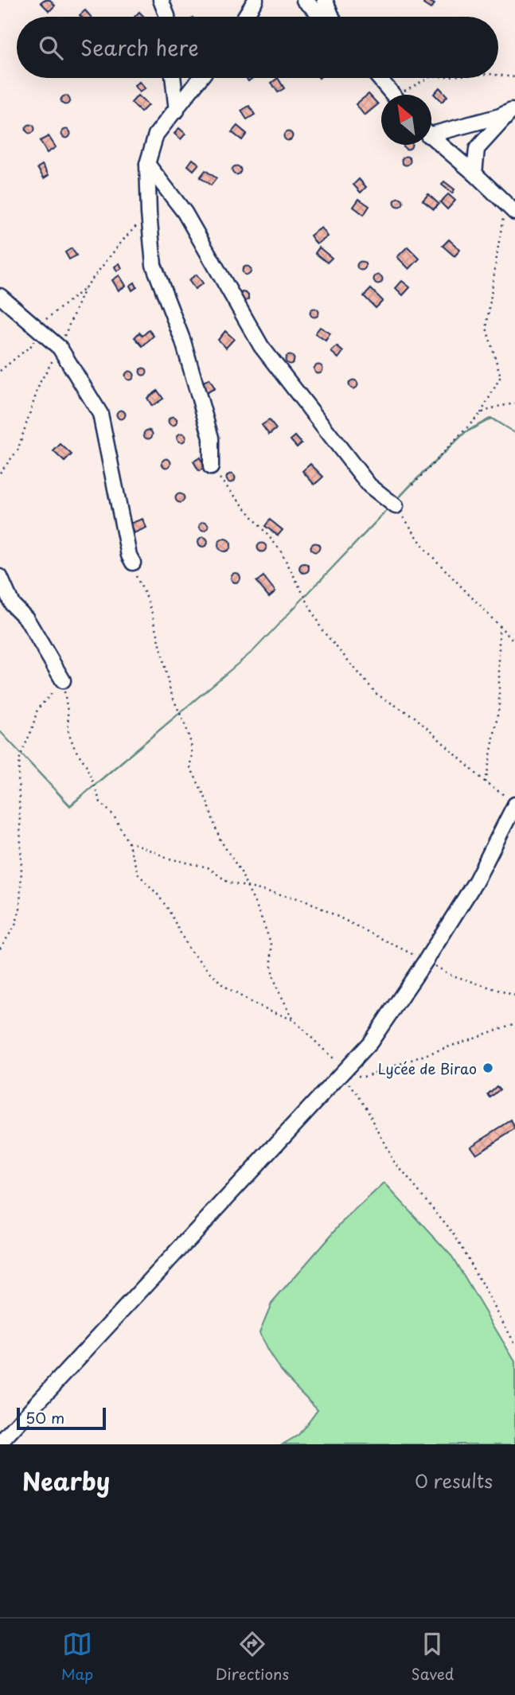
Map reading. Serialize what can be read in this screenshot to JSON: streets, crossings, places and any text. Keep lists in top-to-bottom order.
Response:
{
  "places": ["Lycée de Birao"],
  "scale_bar": "50 m",
  "north": "top left",
  "page": {
    "search": "Search here",
    "scale": "50 m",
    "heading": ["Nearby", "0 results"],
    "nav": ["Map", "Directions", "Saved"]
  }
}
